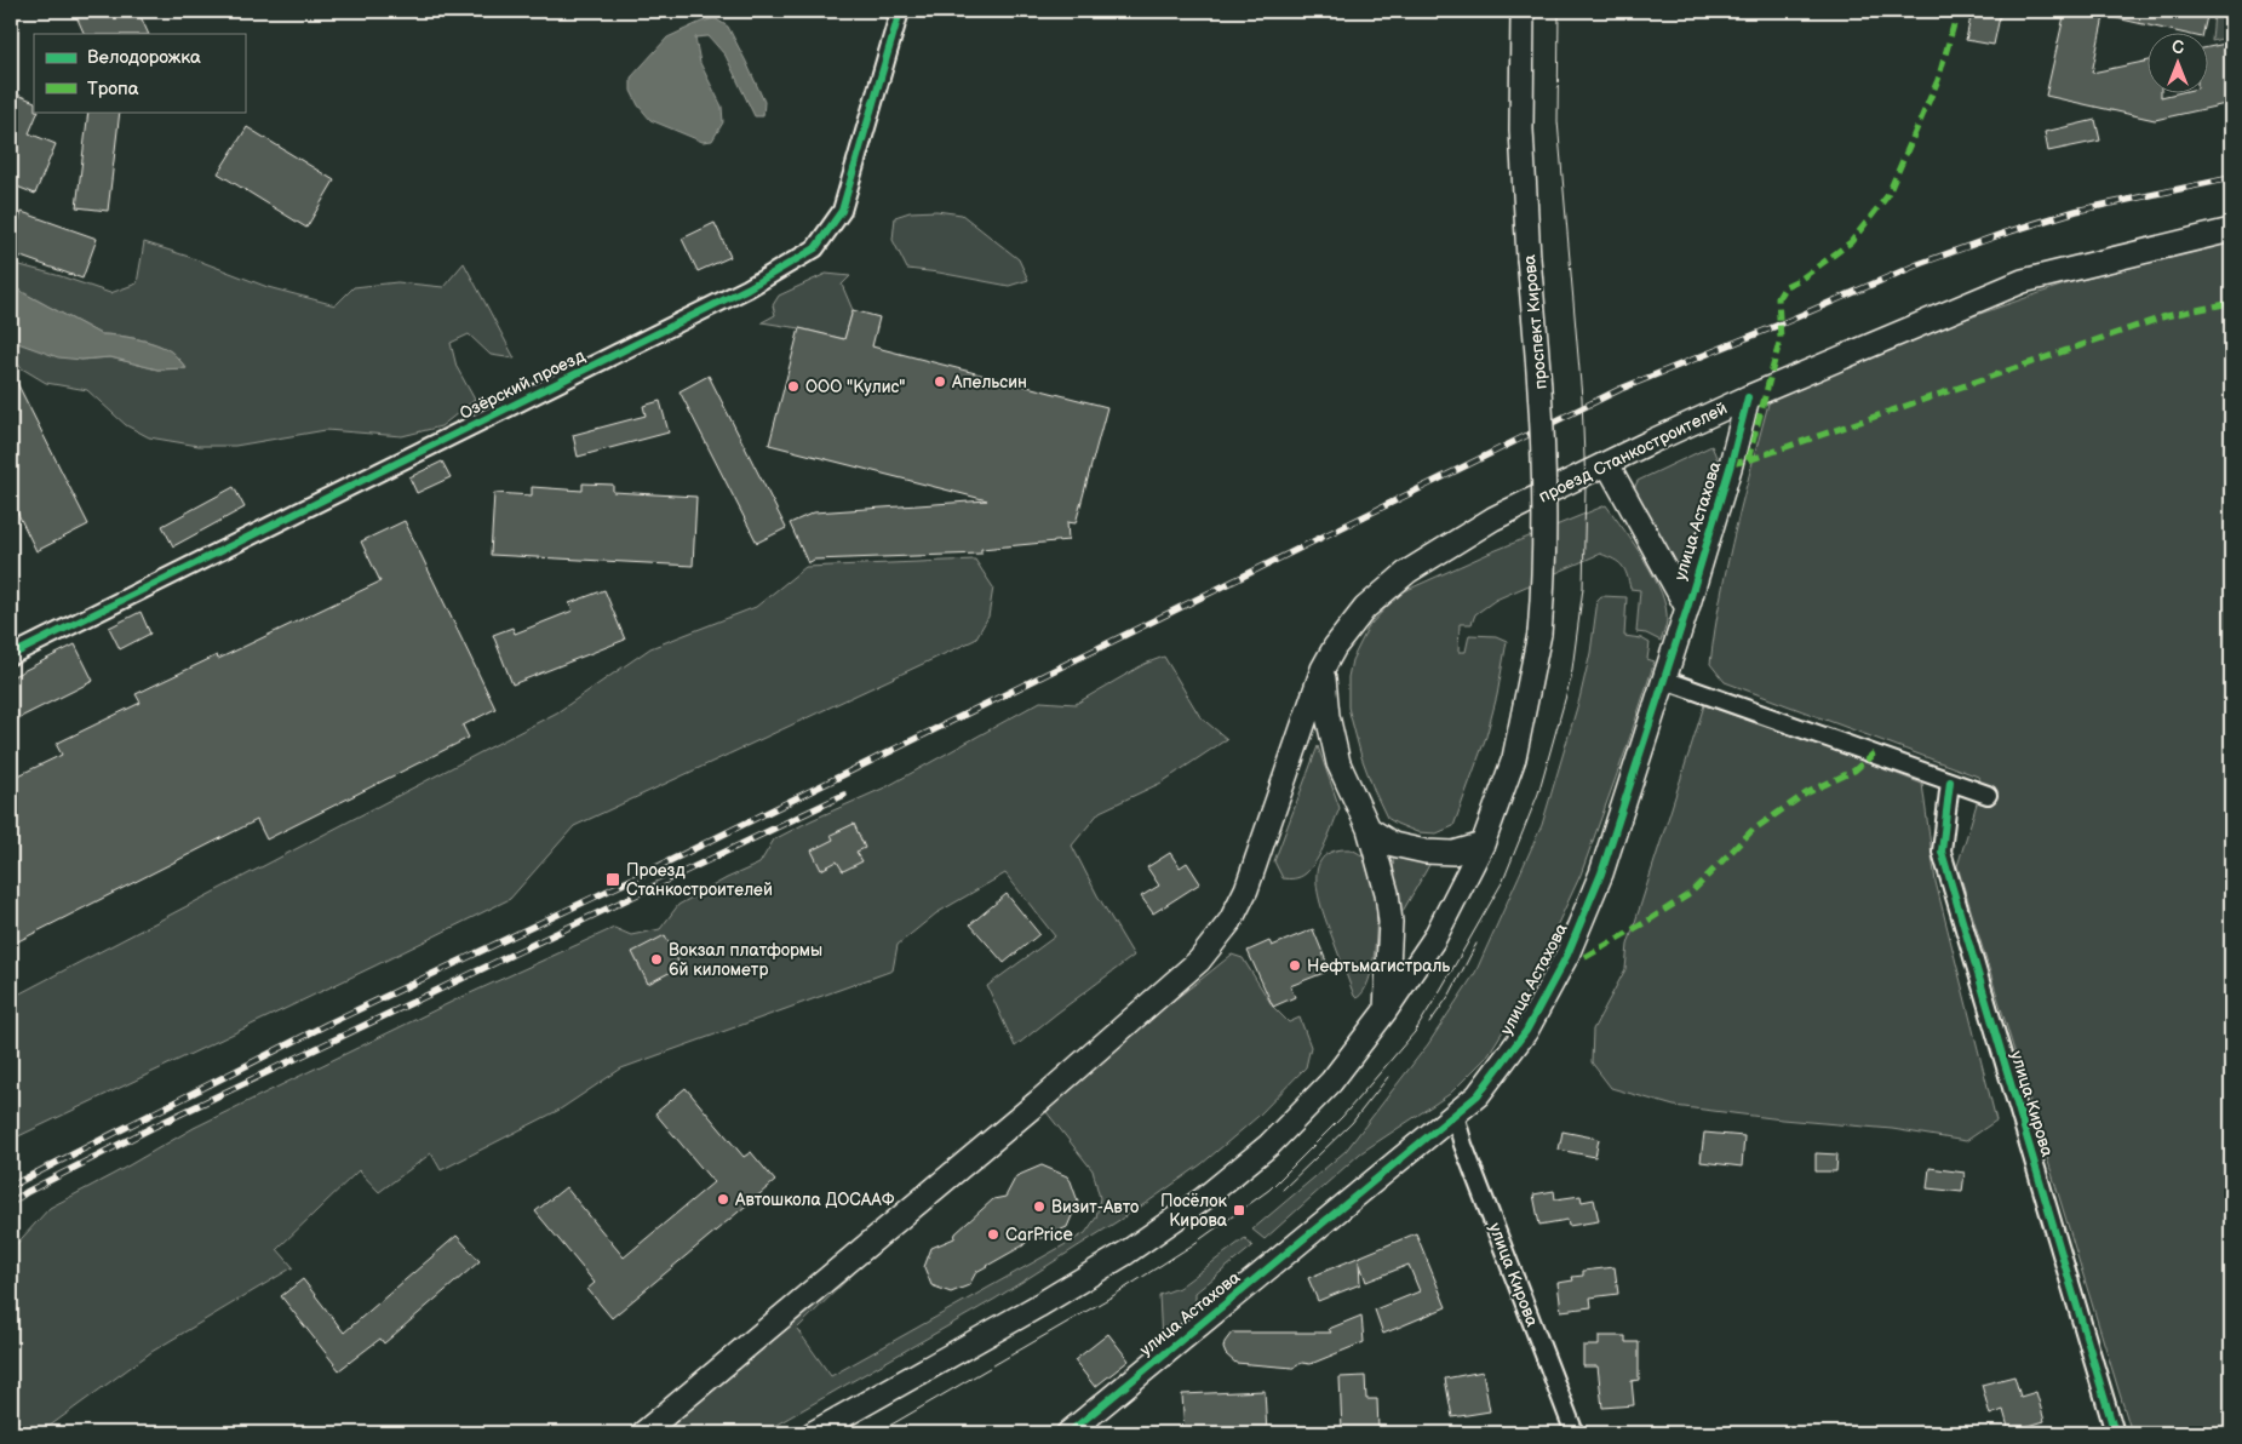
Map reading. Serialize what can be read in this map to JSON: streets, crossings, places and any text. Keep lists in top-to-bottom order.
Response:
{
  "streets": {
    "main road": ["проспект Кирова", "проезд Станкостроителей", "улица Астахова"],
    "street": ["Озёрский проезд", "улица Кирова"]
  },
  "crossings": [
    ["проезд Станкостроителей", "улица Астахова"],
    ["улица Астахова", "улица Кирова"]
  ],
  "places": {
    "other": [
      "Апельсин",
      "ООО \"Кулис\"",
      "Вокзал платформы 6й километр",
      "Нефтьмагистраль",
      "Автошкола ДОСААФ",
      "Визит-Авто",
      "CarPrice"
    ],
    "transit": ["Проезд Станкостроителей", "Посёлок Кирова"]
  },
  "legend": ["Велодорожка", "Тропа"],
  "north": "top"
}
